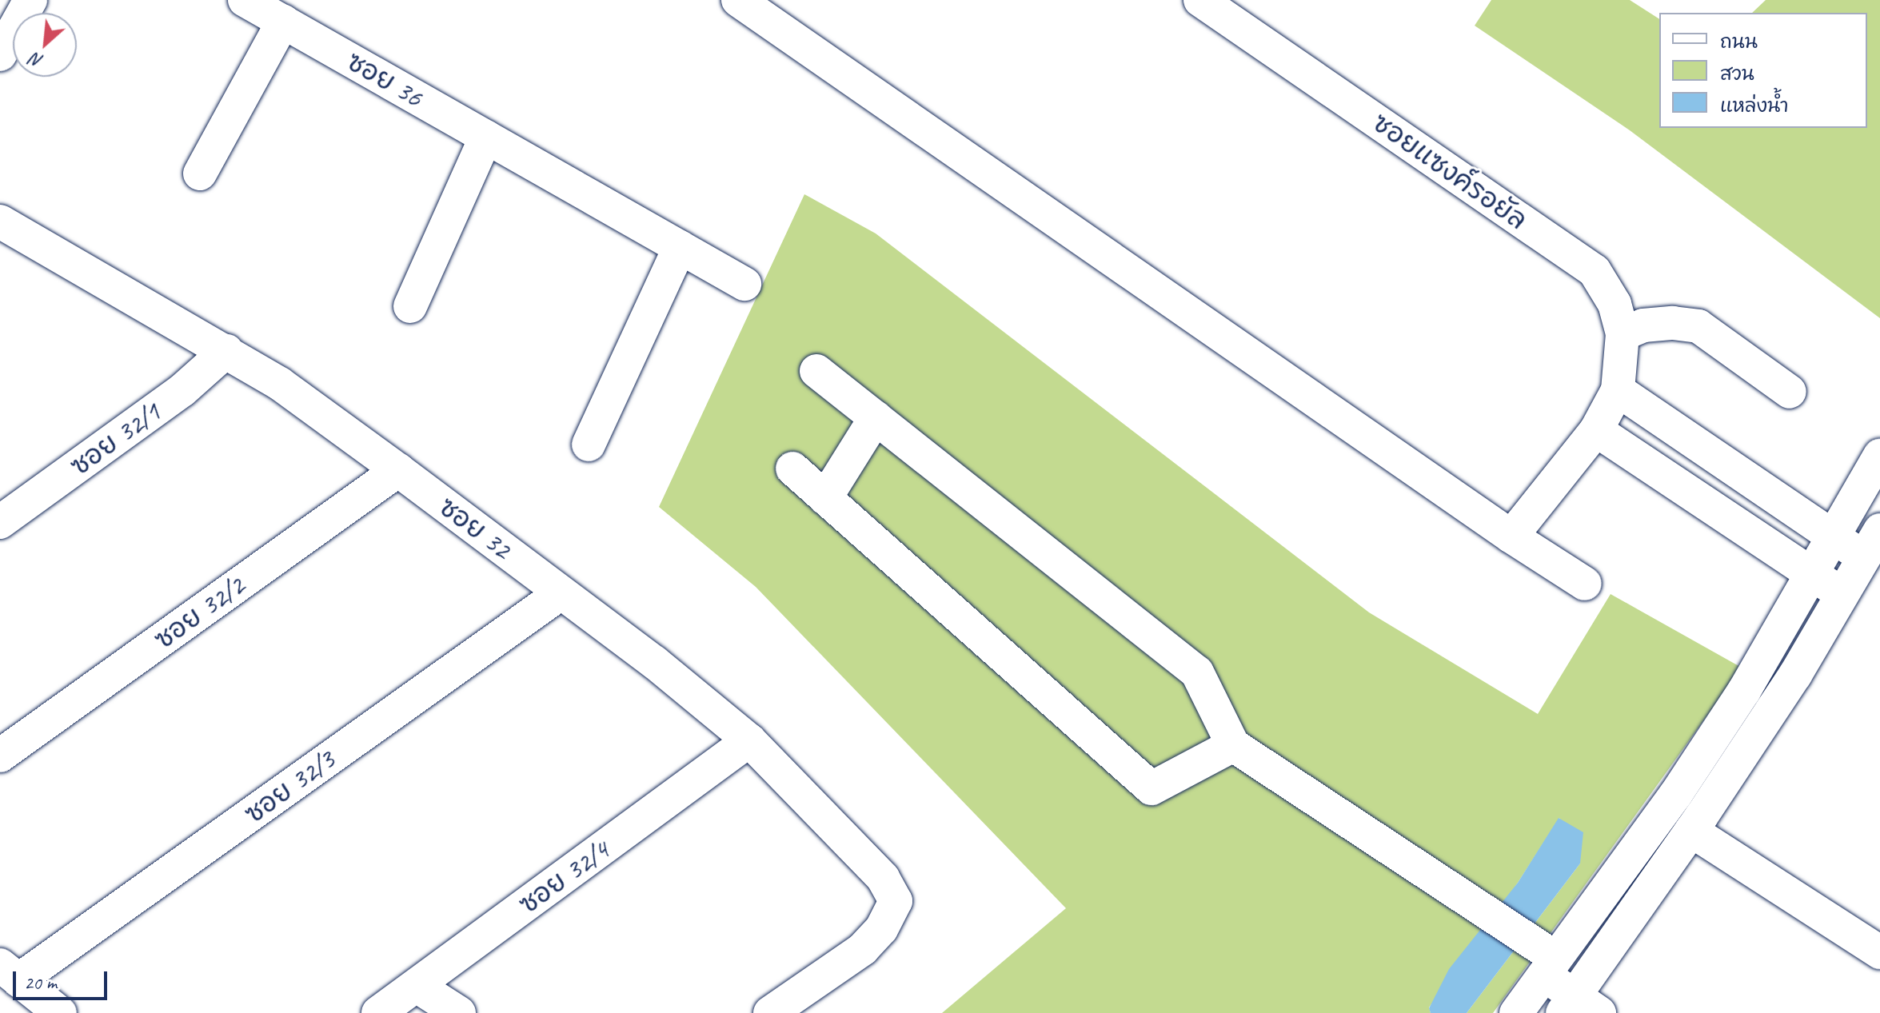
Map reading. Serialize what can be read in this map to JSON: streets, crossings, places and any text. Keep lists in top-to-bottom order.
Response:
{
  "streets": {
    "street": [
      "ซอย 36",
      "ซอยแซงค์รอยัล",
      "ซอย 32/1",
      "ซอย 32",
      "ซอย 32/2",
      "ซอย 32/3",
      "ซอย 32/4"
    ]
  },
  "crossings": [
    ["ซอย 32/1", "ซอย 32"],
    ["ซอย 32", "ซอย 32/2"],
    ["ซอย 32", "ซอย 32/3"],
    ["ซอย 32", "ซอย 32/4"]
  ],
  "legend": ["ถนน", "สวน", "แหล่งน้ำ"],
  "scale_bar": "20 m",
  "north": "bottom left"
}
